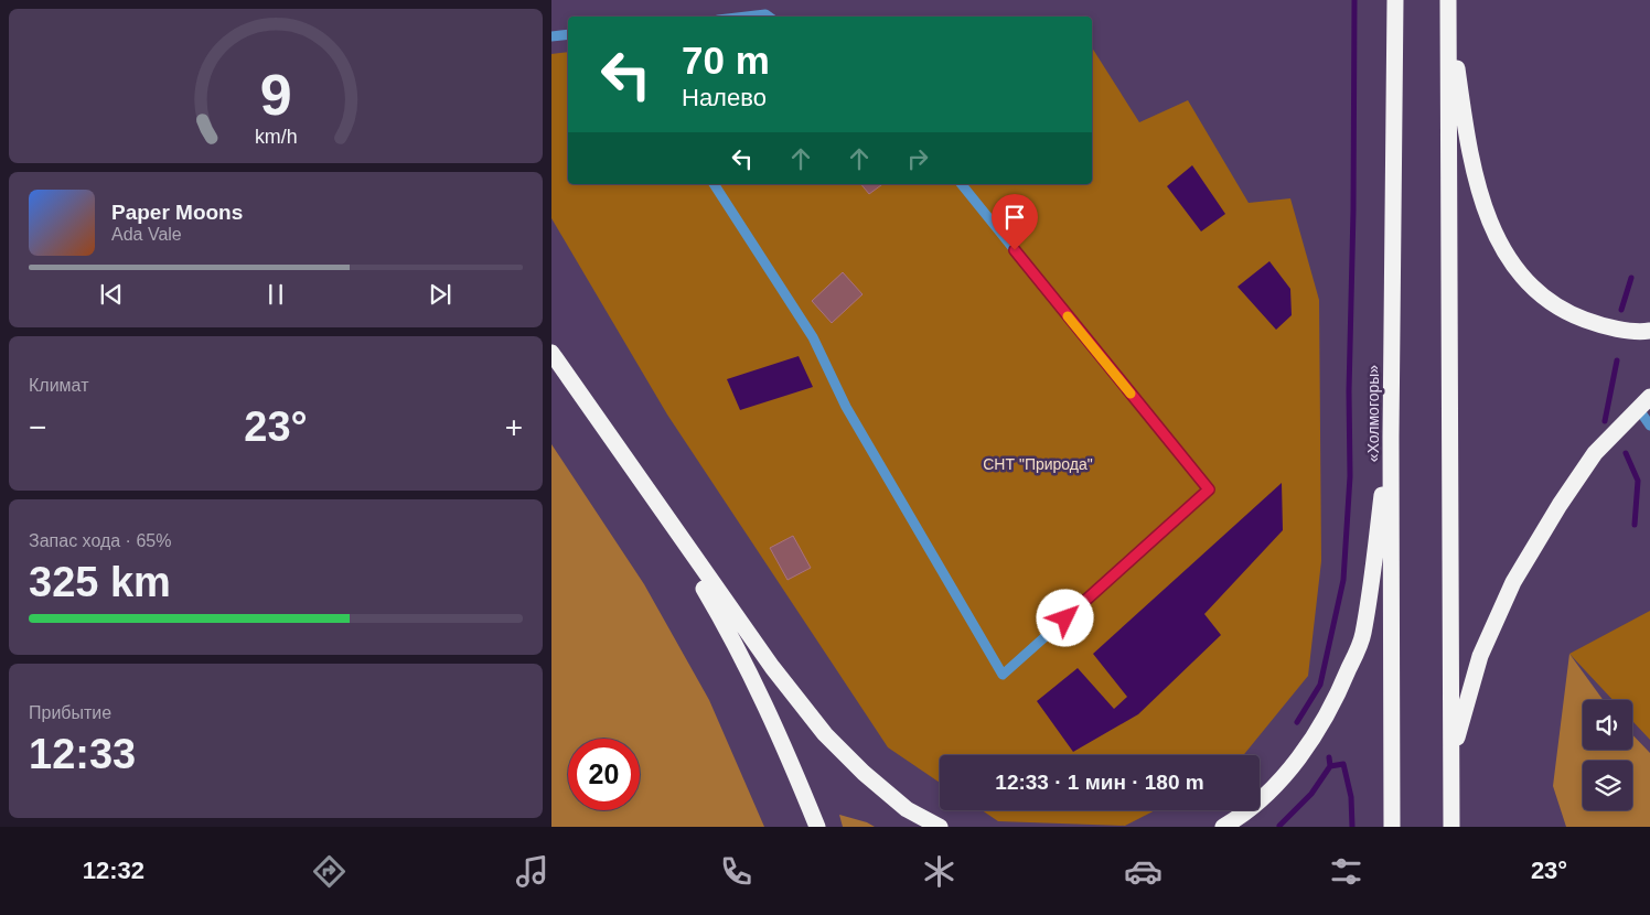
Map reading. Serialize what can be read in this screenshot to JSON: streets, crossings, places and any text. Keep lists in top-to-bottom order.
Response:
{
  "streets": {
    "highway": ["«Холмогоры»"]
  },
  "parks": ["СНТ \"Природа\""],
  "page": {
    "turn": ["70 m", "Налево"],
    "song": ["Paper Moons", "Ada Vale"],
    "tile": [
      "Климат",
      ["Запас хода · 65%", "325 km"],
      ["Прибытие", "12:33"]
    ],
    "heat": ["−", "23°", "+"],
    "limit": "20",
    "trip": "12:33 · 1 мин · 180 m",
    "tabs": ["12:32", "23°"],
    "gauge": ["9", "km/h"]
  }
}
